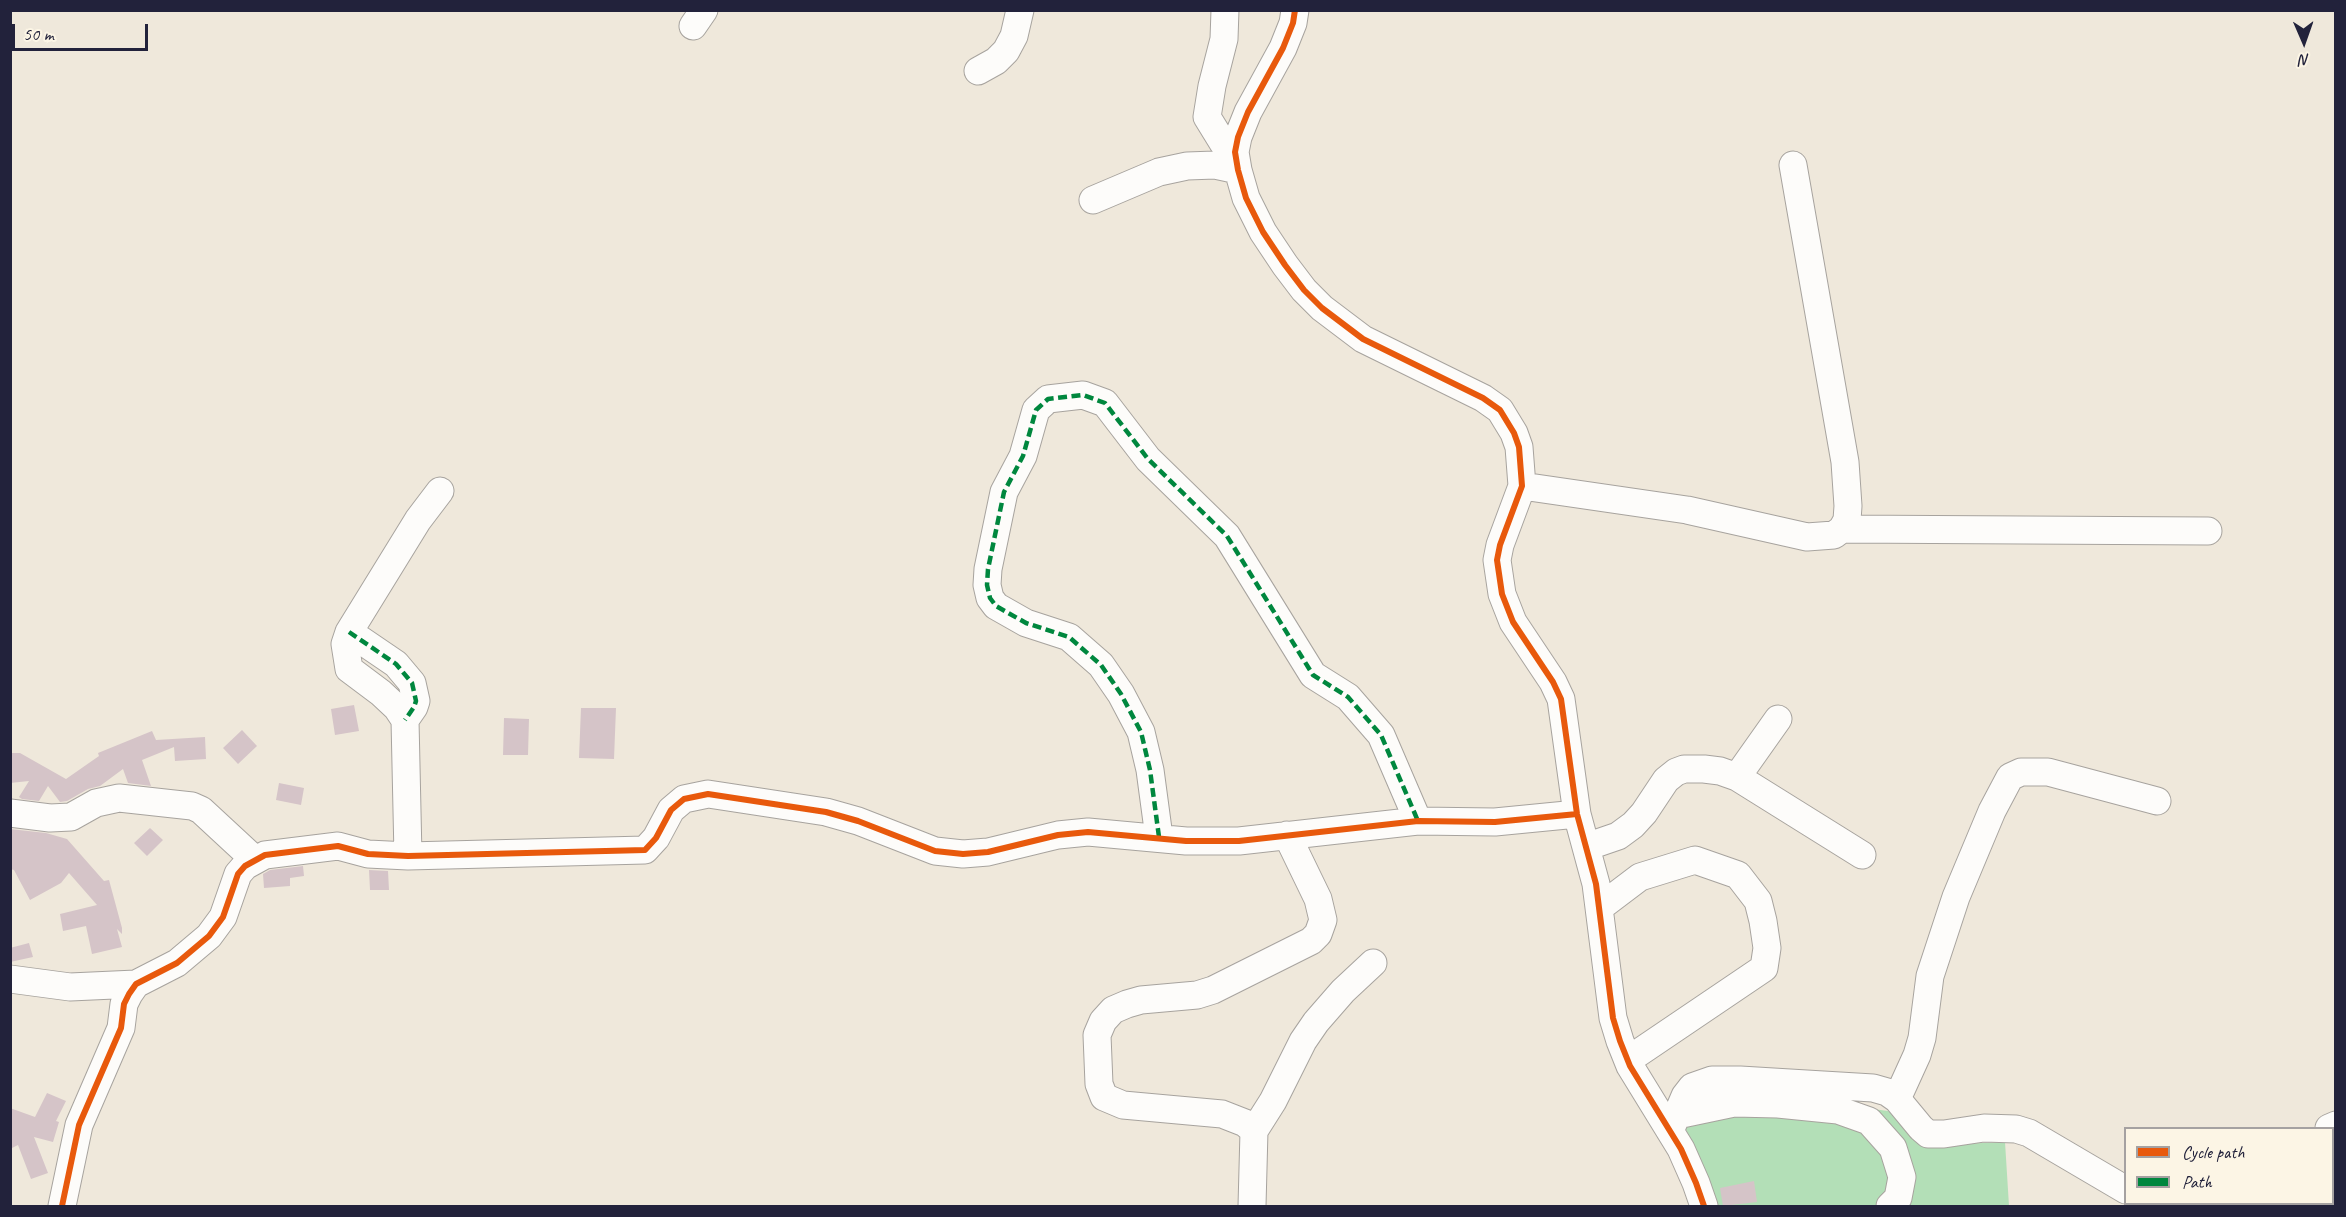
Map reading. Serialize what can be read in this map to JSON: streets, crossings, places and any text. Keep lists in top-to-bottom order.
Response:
{
  "legend": ["Cycle path", "Path"],
  "scale_bar": "50 m",
  "north": "bottom"
}
